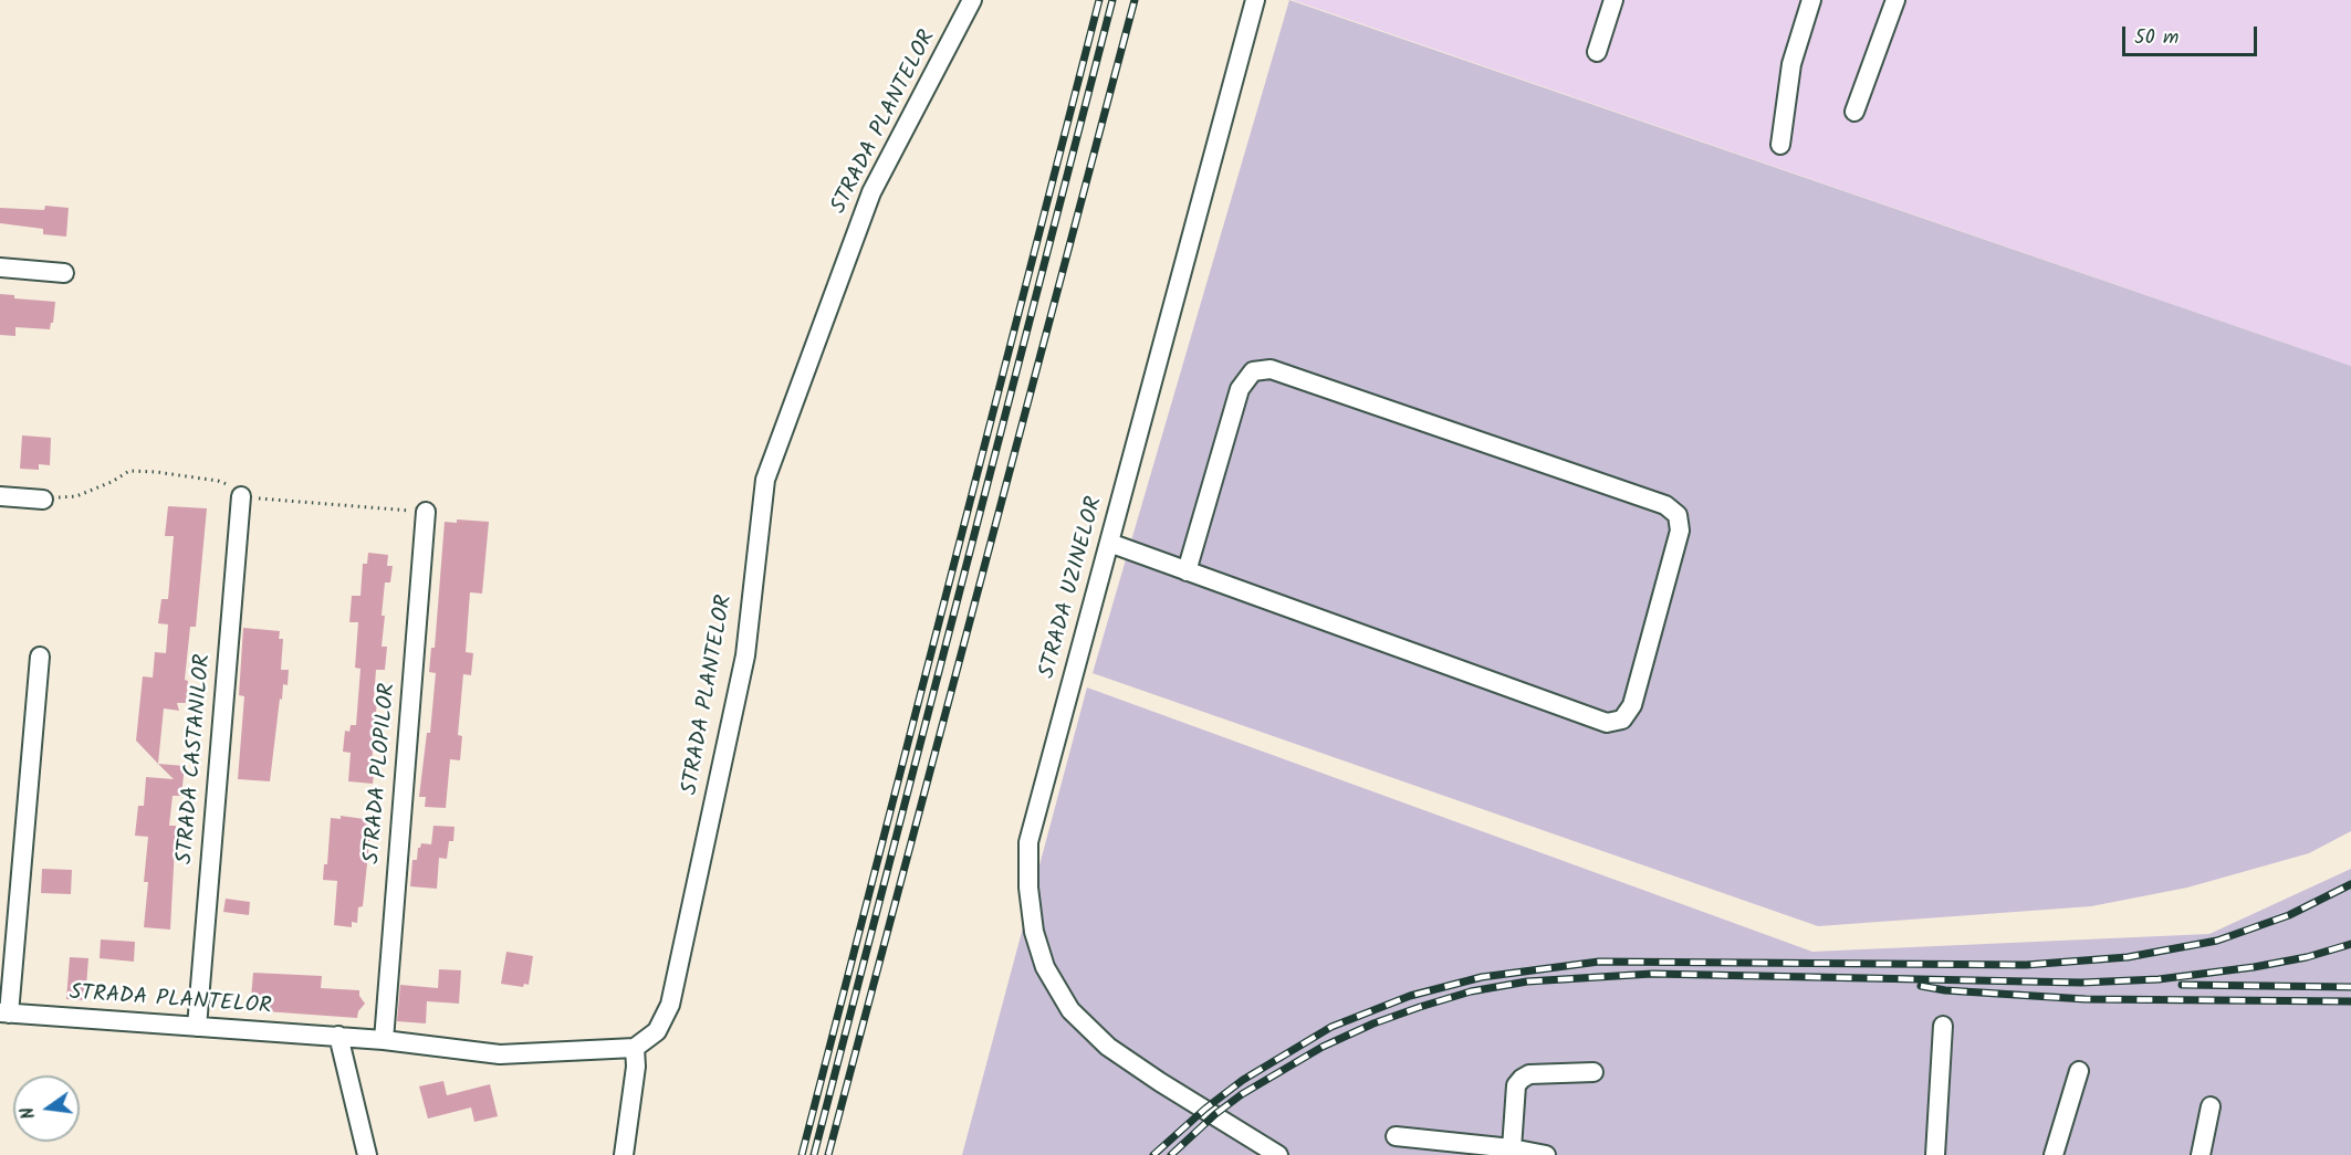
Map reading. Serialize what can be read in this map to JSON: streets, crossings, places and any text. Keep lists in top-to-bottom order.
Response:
{
  "streets": {
    "street": [
      "STRADA PLANTELOR",
      "STRADA UZINELOR",
      "STRADA CASTANILOR",
      "STRADA PLOPILOR"
    ]
  },
  "crossings": [
    ["STRADA PLANTELOR", "STRADA CASTANILOR"],
    ["STRADA PLANTELOR", "STRADA PLOPILOR"]
  ],
  "scale_bar": "50 m",
  "north": "left"
}
